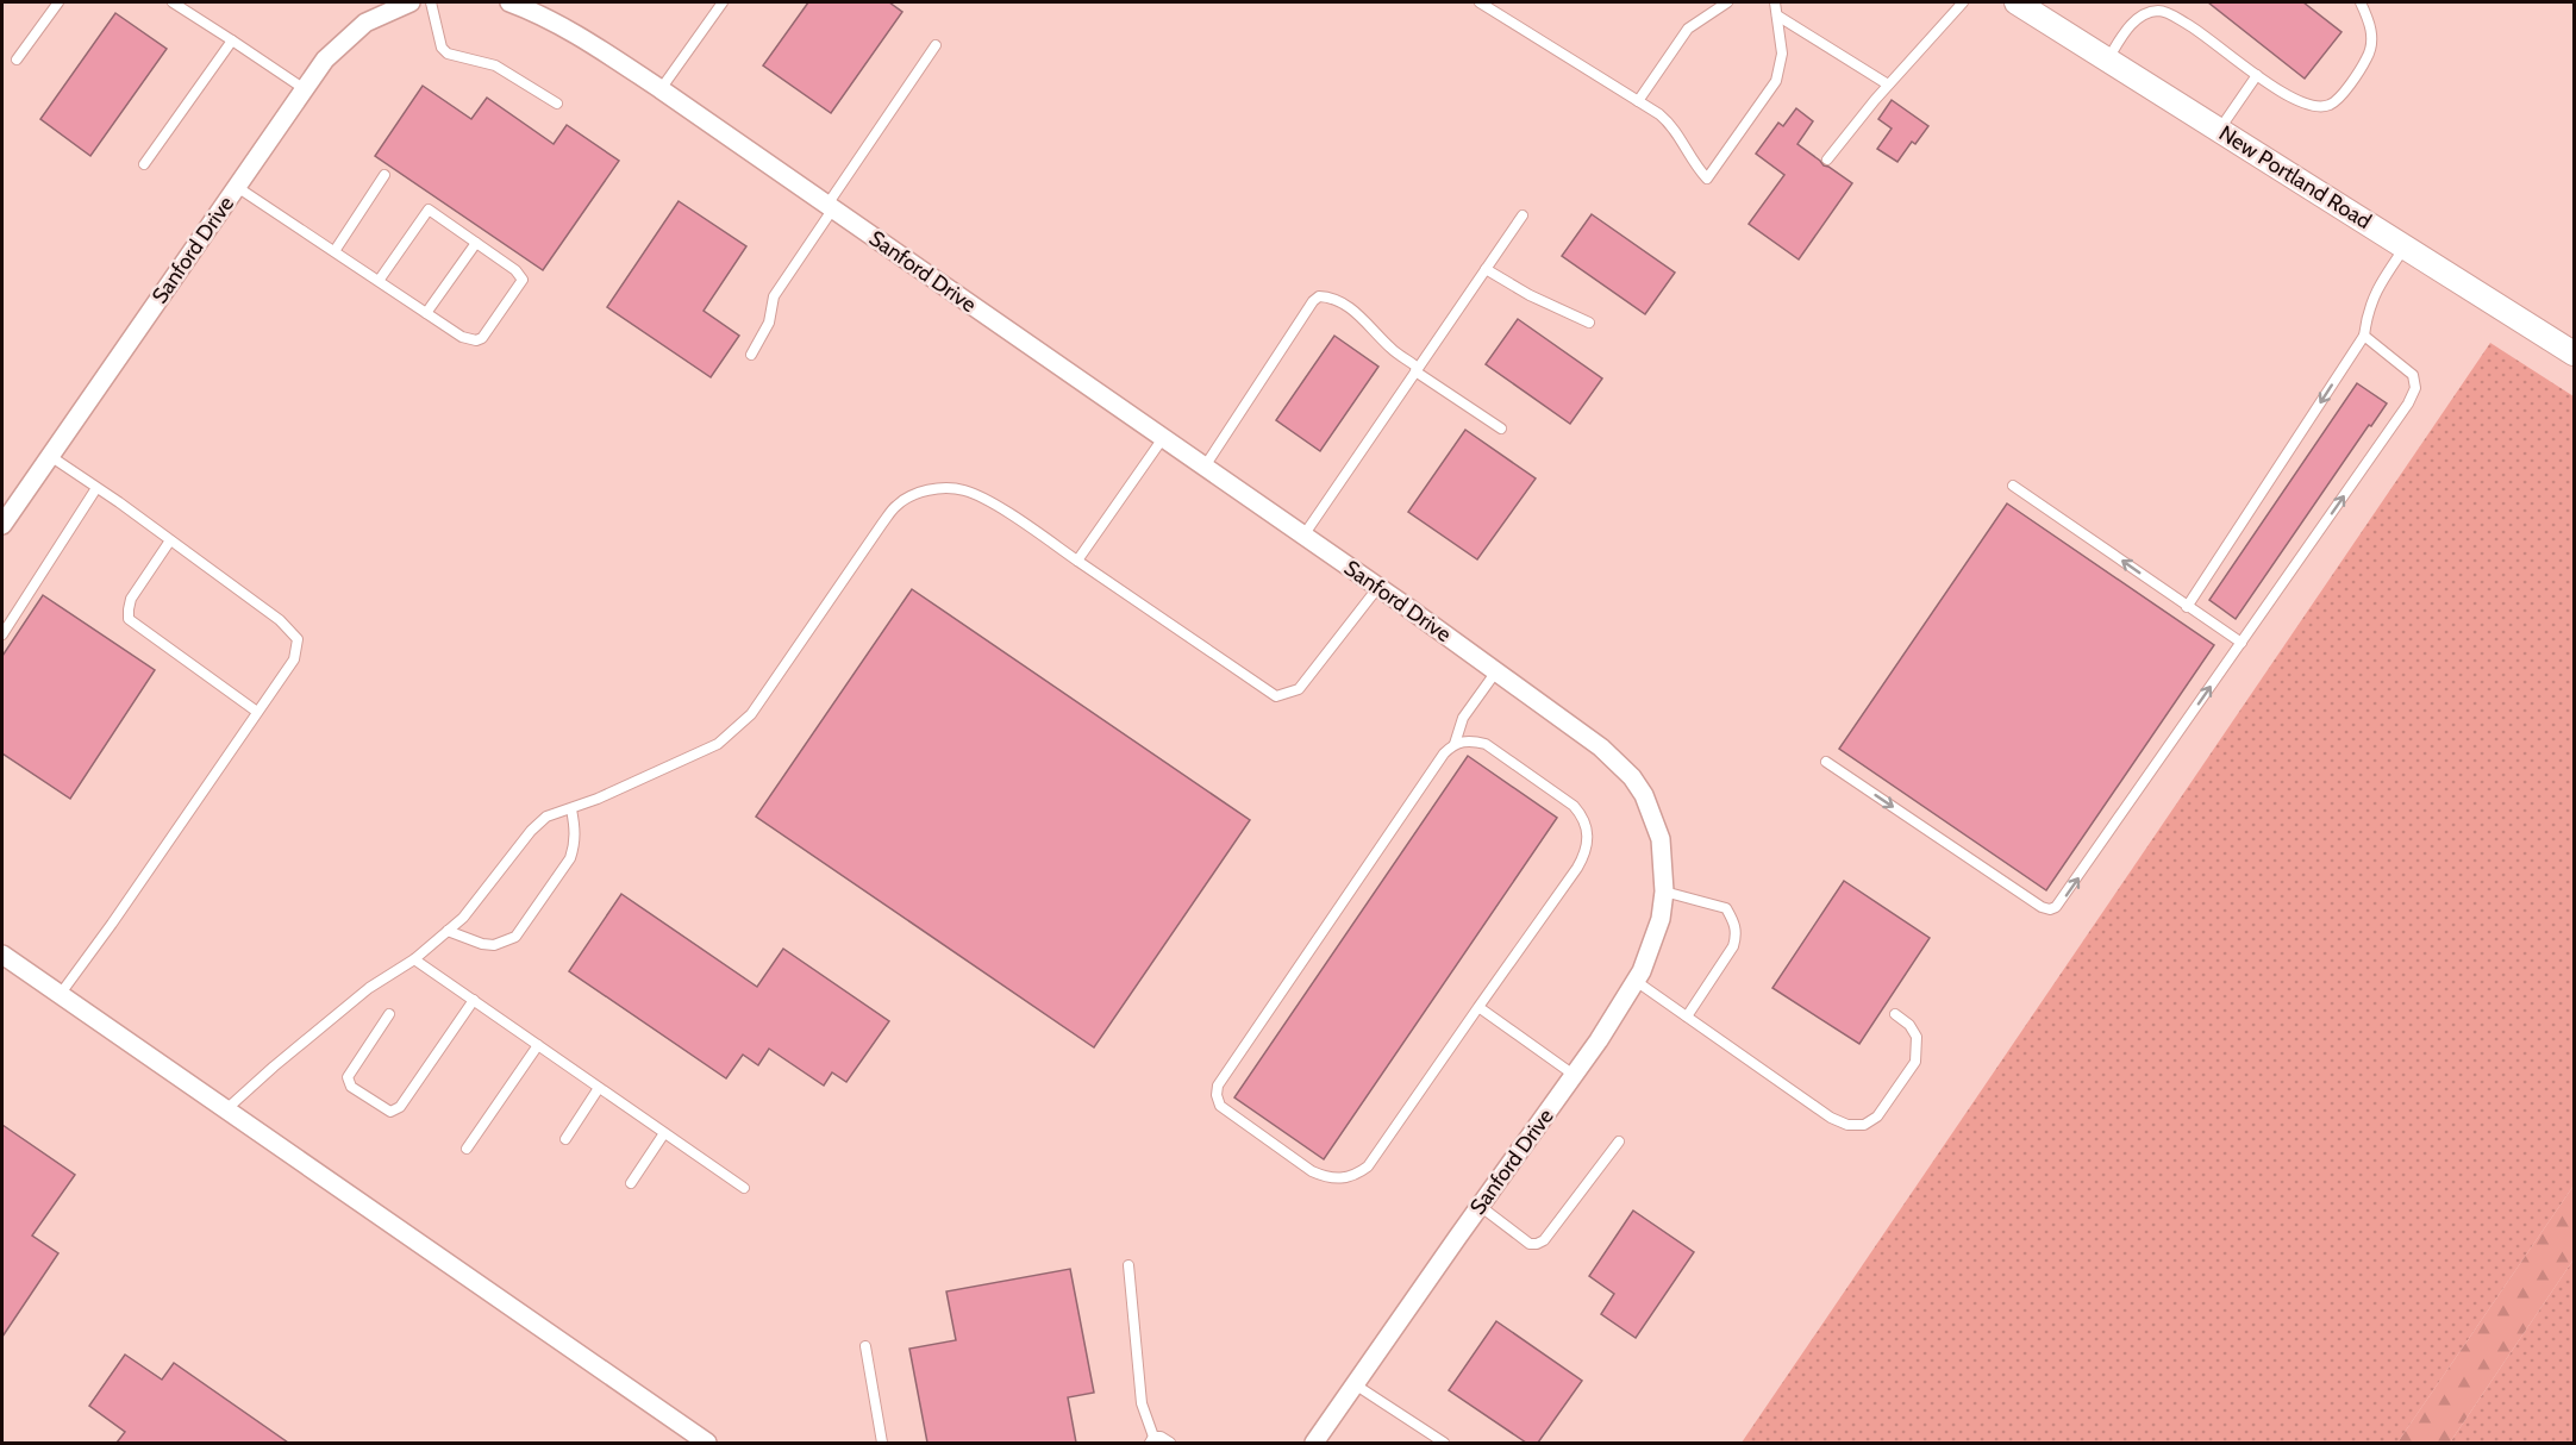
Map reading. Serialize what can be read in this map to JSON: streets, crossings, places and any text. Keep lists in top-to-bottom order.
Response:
{
  "streets": {
    "street": ["New Portland Road", "Sanford Drive"]
  }
}
